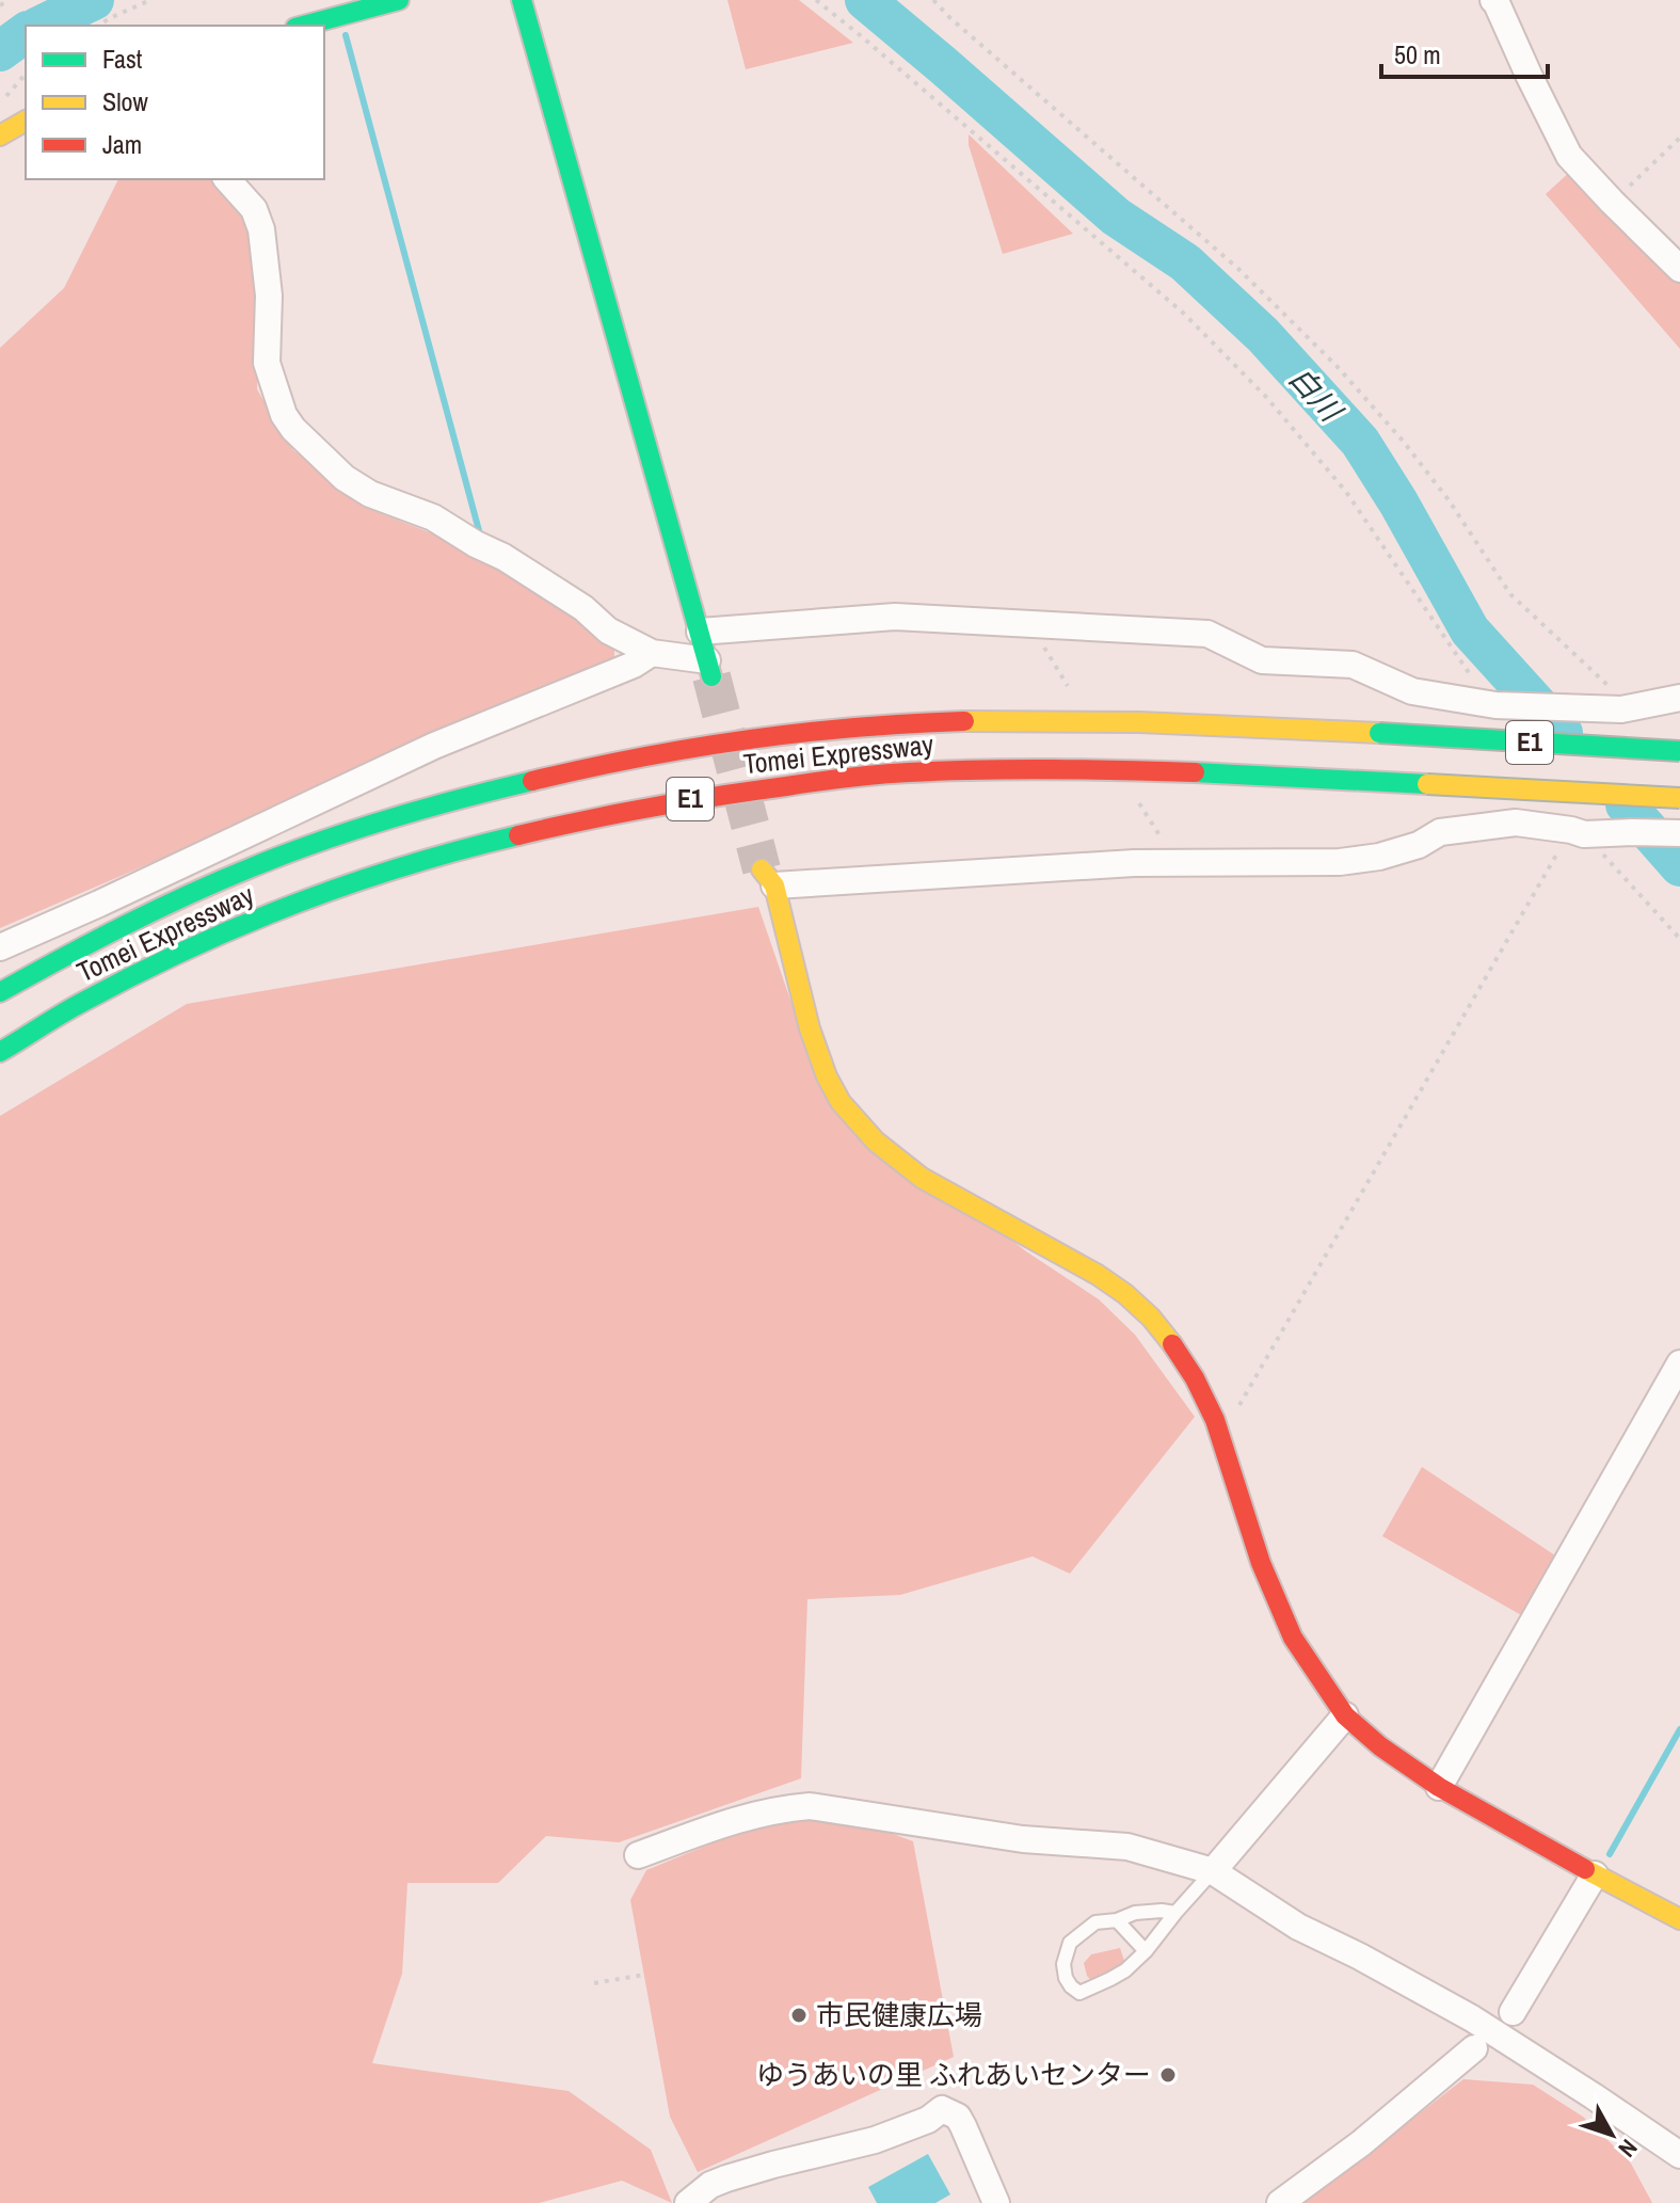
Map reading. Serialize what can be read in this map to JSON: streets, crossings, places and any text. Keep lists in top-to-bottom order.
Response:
{
  "streets": {
    "main road": ["E1", "Tomei Expressway"]
  },
  "water": ["白川"],
  "places": ["市民健康広場", "ゆうあいの里 ふれあいセンター"],
  "legend": ["Fast", "Slow", "Jam"],
  "scale_bar": "50 m",
  "north": "bottom right"
}
